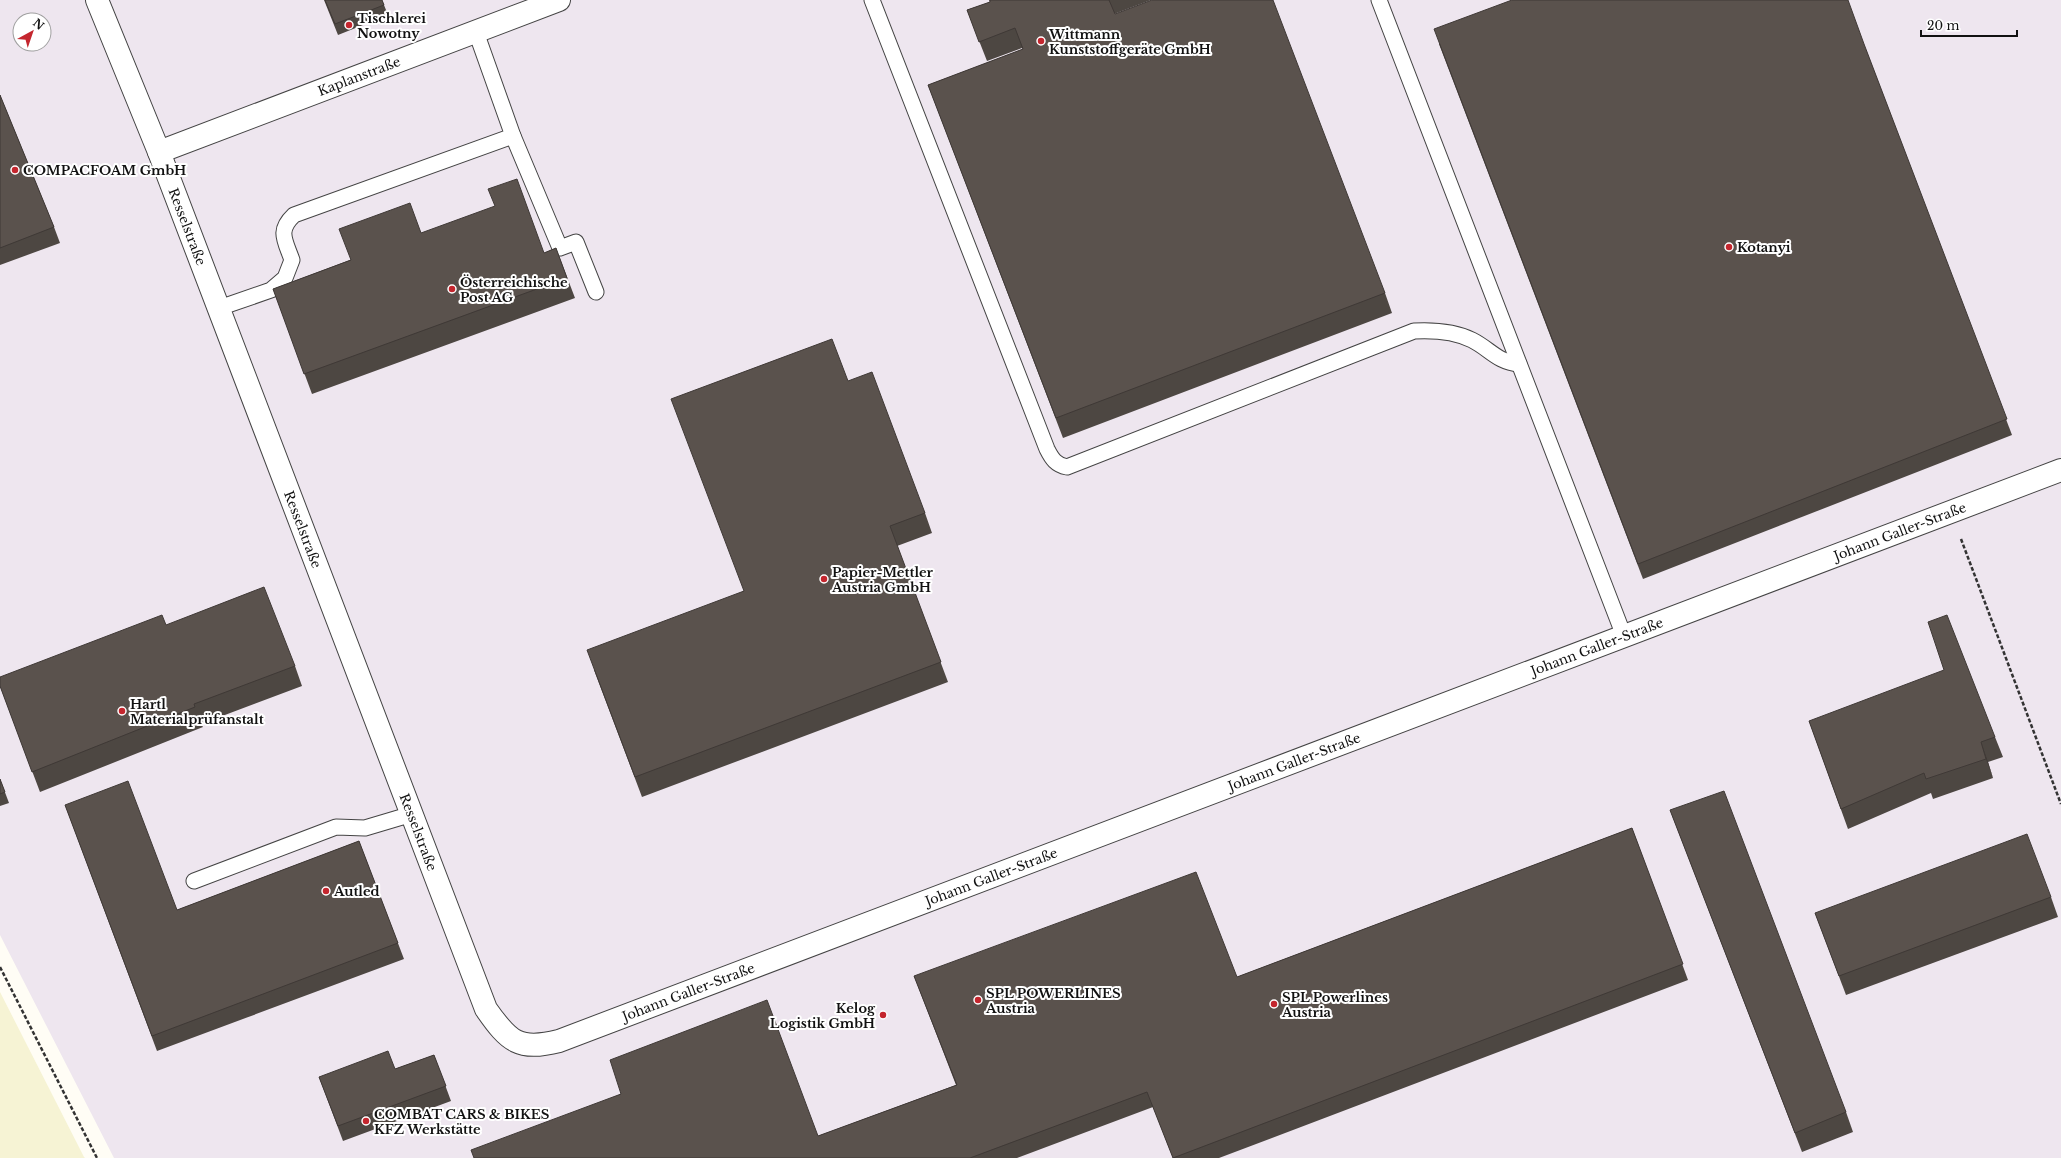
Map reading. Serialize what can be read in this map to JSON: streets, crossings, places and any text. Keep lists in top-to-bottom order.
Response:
{
  "streets": {
    "street": ["Kaplanstraße", "Resselstraße", "Johann Galler-Straße"]
  },
  "crossings": [
    ["Kaplanstraße", "Resselstraße"],
    ["Resselstraße", "Johann Galler-Straße"]
  ],
  "places": [
    "Tischlerei Nowotny",
    "Wittmann Kunststoffgeräte GmbH",
    "COMPACFOAM GmbH",
    "Kotanyi",
    "Österreichische Post AG",
    "Papier-Mettler Austria GmbH",
    "Hartl Materialprüfanstalt",
    "Autled",
    "SPL POWERLINES Austria",
    "SPL Powerlines Austria",
    "Kelog Logistik GmbH",
    "COMBAT CARS & BIKES KFZ Werkstätte"
  ],
  "scale_bar": "20 m",
  "north": "top right"
}
